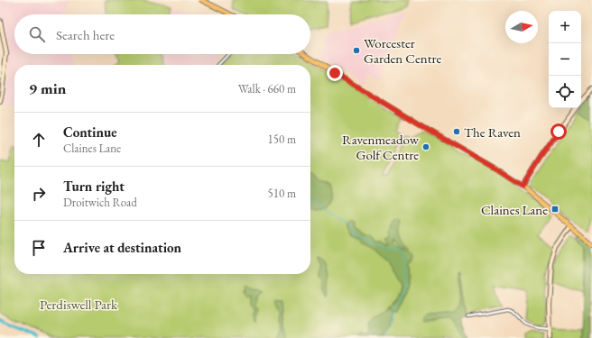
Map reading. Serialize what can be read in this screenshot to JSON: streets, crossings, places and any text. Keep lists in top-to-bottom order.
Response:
{
  "parks": ["Perdiswell Park"],
  "places": {
    "other": ["Worcester Garden Centre", "The Raven", "Ravenmeadow Golf Centre"],
    "transit": ["Claines Lane"]
  },
  "north": "right",
  "page": {
    "map_buttons": ["+", "−"],
    "search": "Search here",
    "heading": ["9 min", "Walk · 660 m"],
    "list": [
      ["Continue", "Claines Lane", "150 m"],
      ["Turn right", "Droitwich Road", "510 m"],
      "Arrive at destination"
    ]
  }
}
